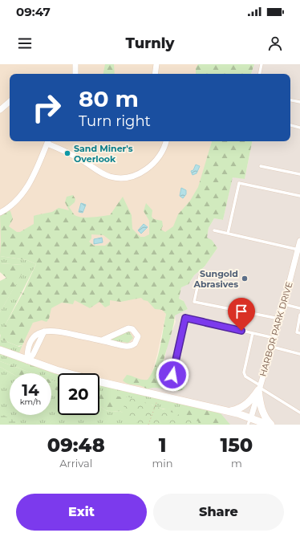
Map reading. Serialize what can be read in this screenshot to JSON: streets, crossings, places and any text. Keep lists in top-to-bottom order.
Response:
{
  "streets": {
    "street": ["HARBOR PARK DRIVE"]
  },
  "places": ["Sand Miner's Overlook", "Sungold Abrasives"],
  "page": {
    "status": "09:47",
    "header": "Turnly",
    "turn": ["80 m", "Turn right"],
    "speed": "14 km/h",
    "limit": "20",
    "eta": [
      "09:48",
      "Arrival",
      "1",
      "min",
      "150",
      "m"
    ],
    "buttons": ["Exit", "Share"]
  }
}
